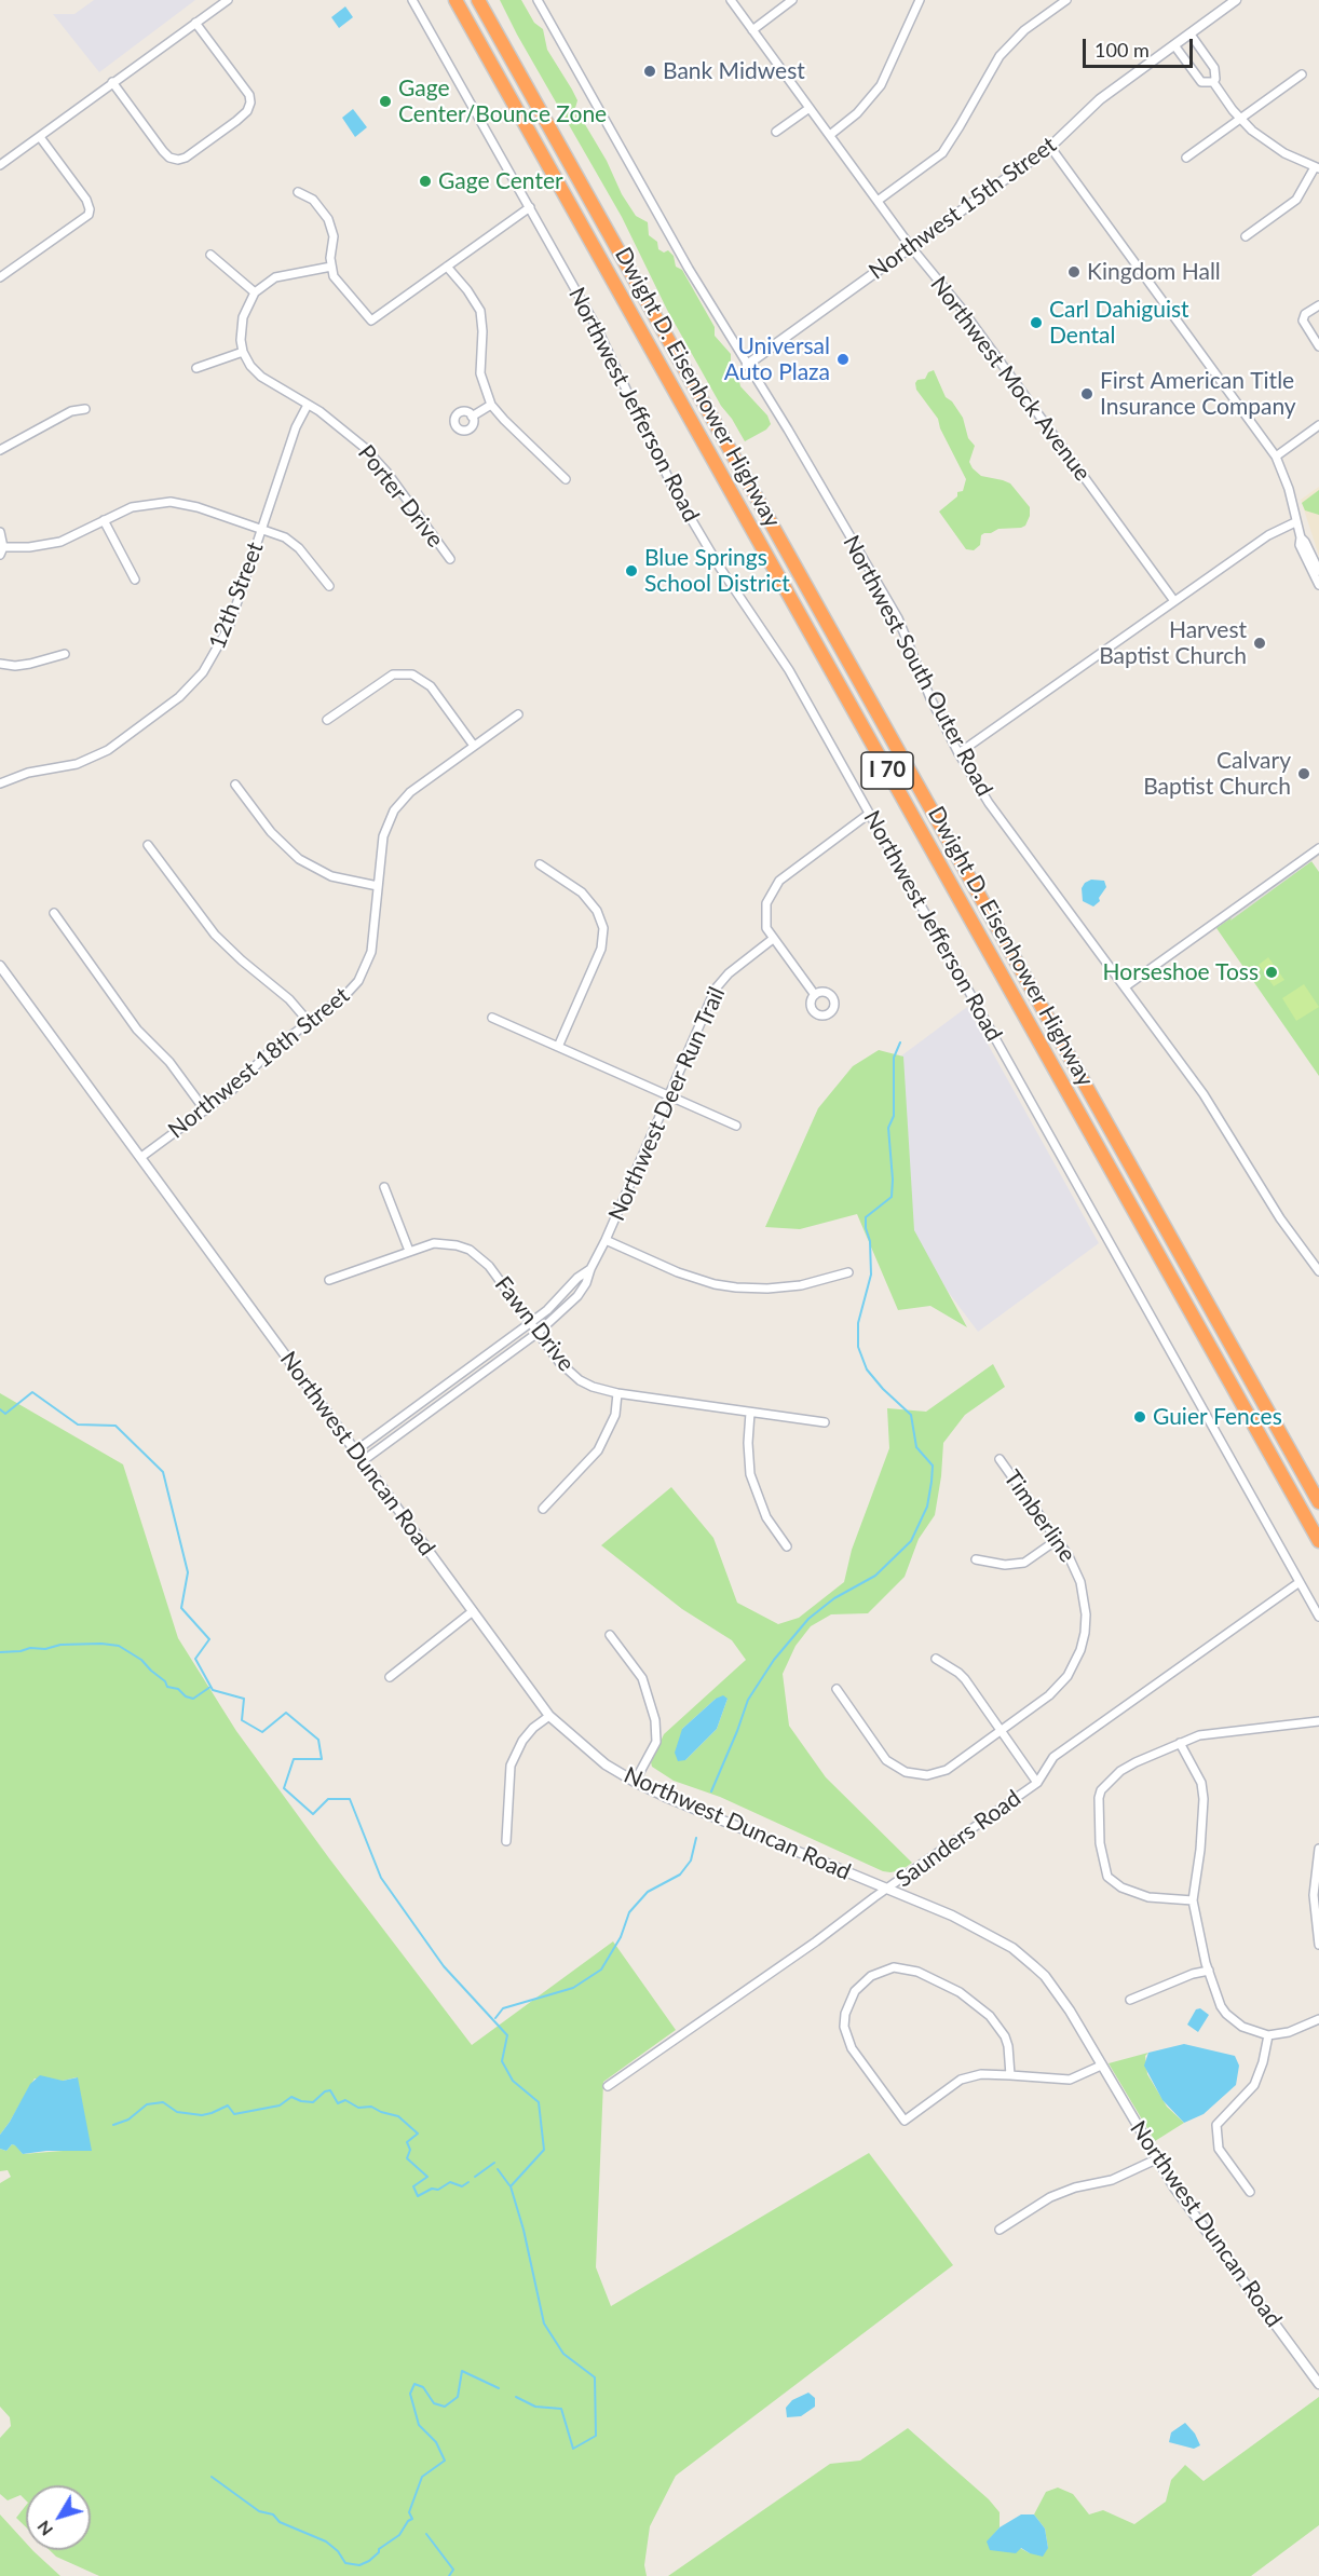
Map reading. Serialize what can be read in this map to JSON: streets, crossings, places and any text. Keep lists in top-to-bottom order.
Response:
{
  "streets": {
    "highway": ["Dwight D. Eisenhower Highway", "I 70"],
    "street": [
      "Northwest 15th Street",
      "Northwest Mock Avenue",
      "Northwest Jefferson Road",
      "Porter Drive",
      "12th Street",
      "Northwest South Outer Road",
      "Northwest 18th Street",
      "Northwest Deer Run Trail",
      "Fawn Drive",
      "Northwest Duncan Road",
      "Timberline",
      "Saunders Road"
    ]
  },
  "crossings": [
    ["Northwest 15th Street", "Northwest Mock Avenue"],
    ["Northwest 15th Street", "Northwest South Outer Road"],
    ["Northwest Jefferson Road", "Saunders Road"],
    ["Porter Drive", "12th Street"],
    ["Northwest 18th Street", "Northwest Duncan Road"],
    ["Northwest Deer Run Trail", "Fawn Drive"],
    ["Northwest Deer Run Trail", "Northwest Duncan Road"],
    ["Northwest Duncan Road", "Saunders Road"]
  ],
  "places": [
    "Bank Midwest",
    "Gage Center/Bounce Zone",
    "Gage Center",
    "Kingdom Hall",
    "Carl Dahiguist Dental",
    "Universal Auto Plaza",
    "First American Title Insurance Company",
    "Blue Springs School District",
    "Harvest Baptist Church",
    "Calvary Baptist Church",
    "Horseshoe Toss",
    "Guier Fences"
  ],
  "scale_bar": "100 m",
  "north": "bottom left"
}
